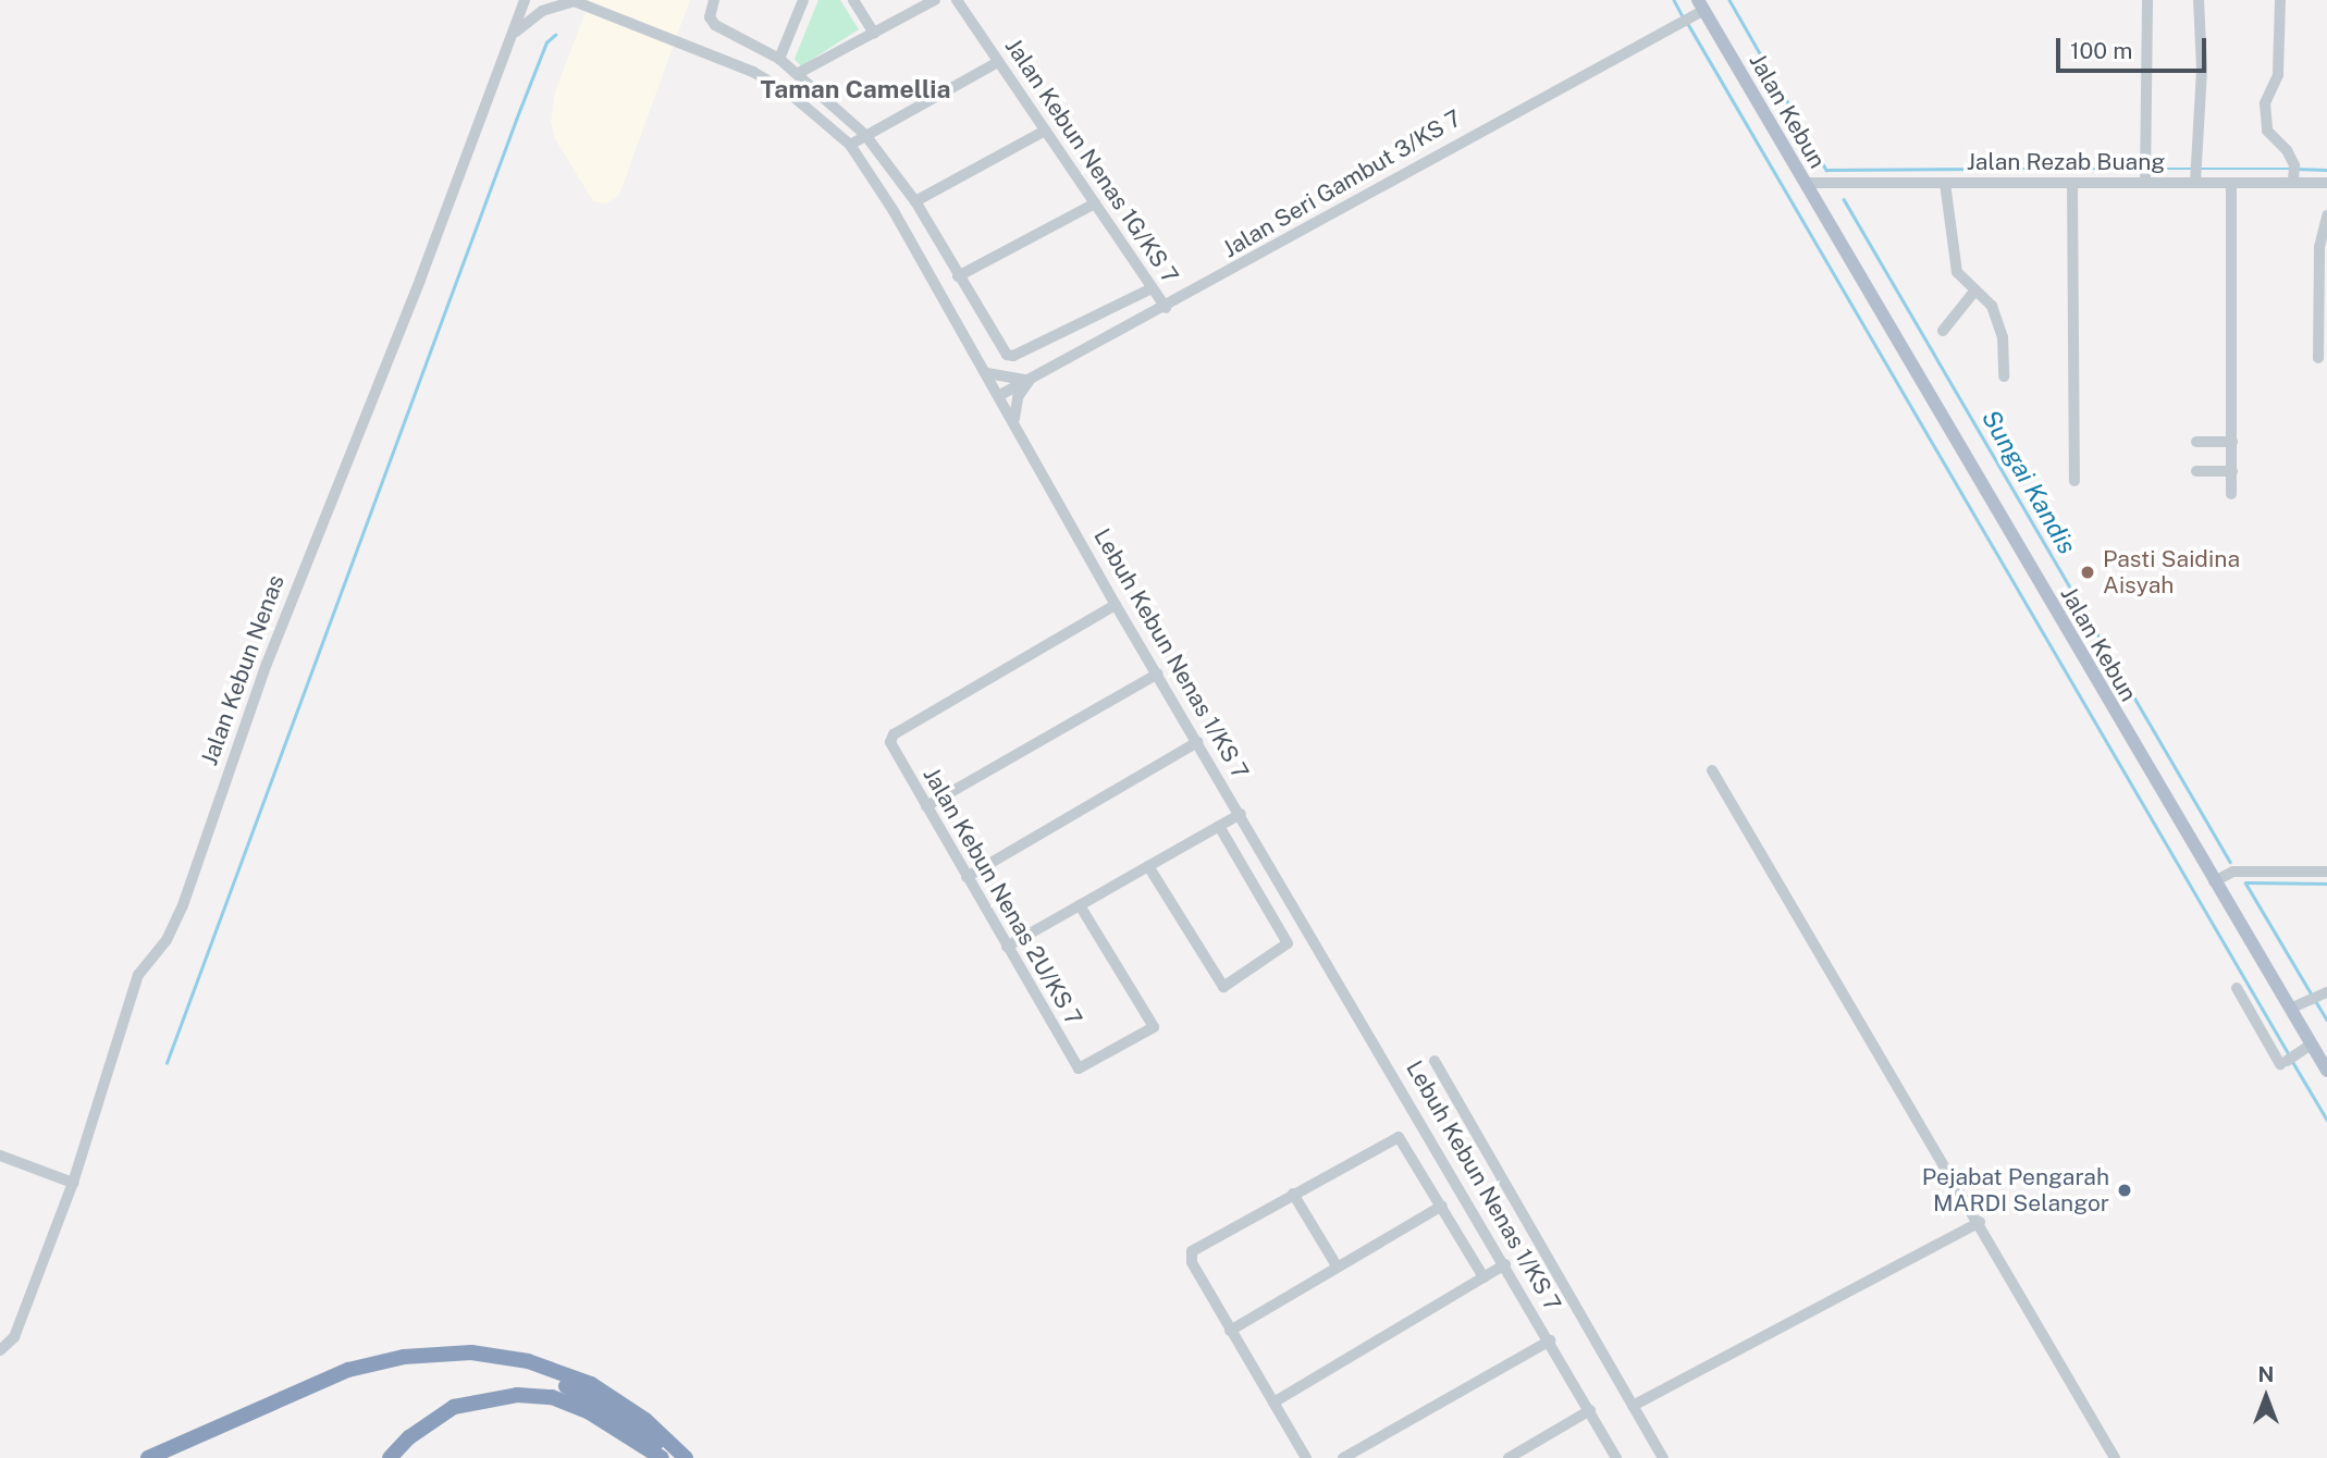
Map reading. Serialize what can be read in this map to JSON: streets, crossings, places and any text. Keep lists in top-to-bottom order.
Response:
{
  "streets": {
    "main road": ["Jalan Kebun"],
    "street": [
      "Jalan Kebun Nenas 1G/KS 7",
      "Jalan Rezab Buang",
      "Jalan Seri Gambut 3/KS 7",
      "Lebuh Kebun Nenas 1/KS 7",
      "Jalan Kebun Nenas",
      "Jalan Kebun Nenas 2U/KS 7"
    ]
  },
  "crossings": [
    ["Jalan Kebun", "Jalan Rezab Buang"],
    ["Jalan Kebun", "Jalan Seri Gambut 3/KS 7"],
    ["Jalan Kebun Nenas 1G/KS 7", "Jalan Seri Gambut 3/KS 7"],
    ["Jalan Seri Gambut 3/KS 7", "Lebuh Kebun Nenas 1/KS 7"],
    ["Lebuh Kebun Nenas 1/KS 7", "Jalan Kebun Nenas 2U/KS 7"]
  ],
  "districts": ["Taman Camellia"],
  "water": ["Sungai Kandis"],
  "places": ["Pasti Saidina Aisyah", "Pejabat Pengarah MARDI Selangor"],
  "scale_bar": "100 m",
  "north": "top"
}
